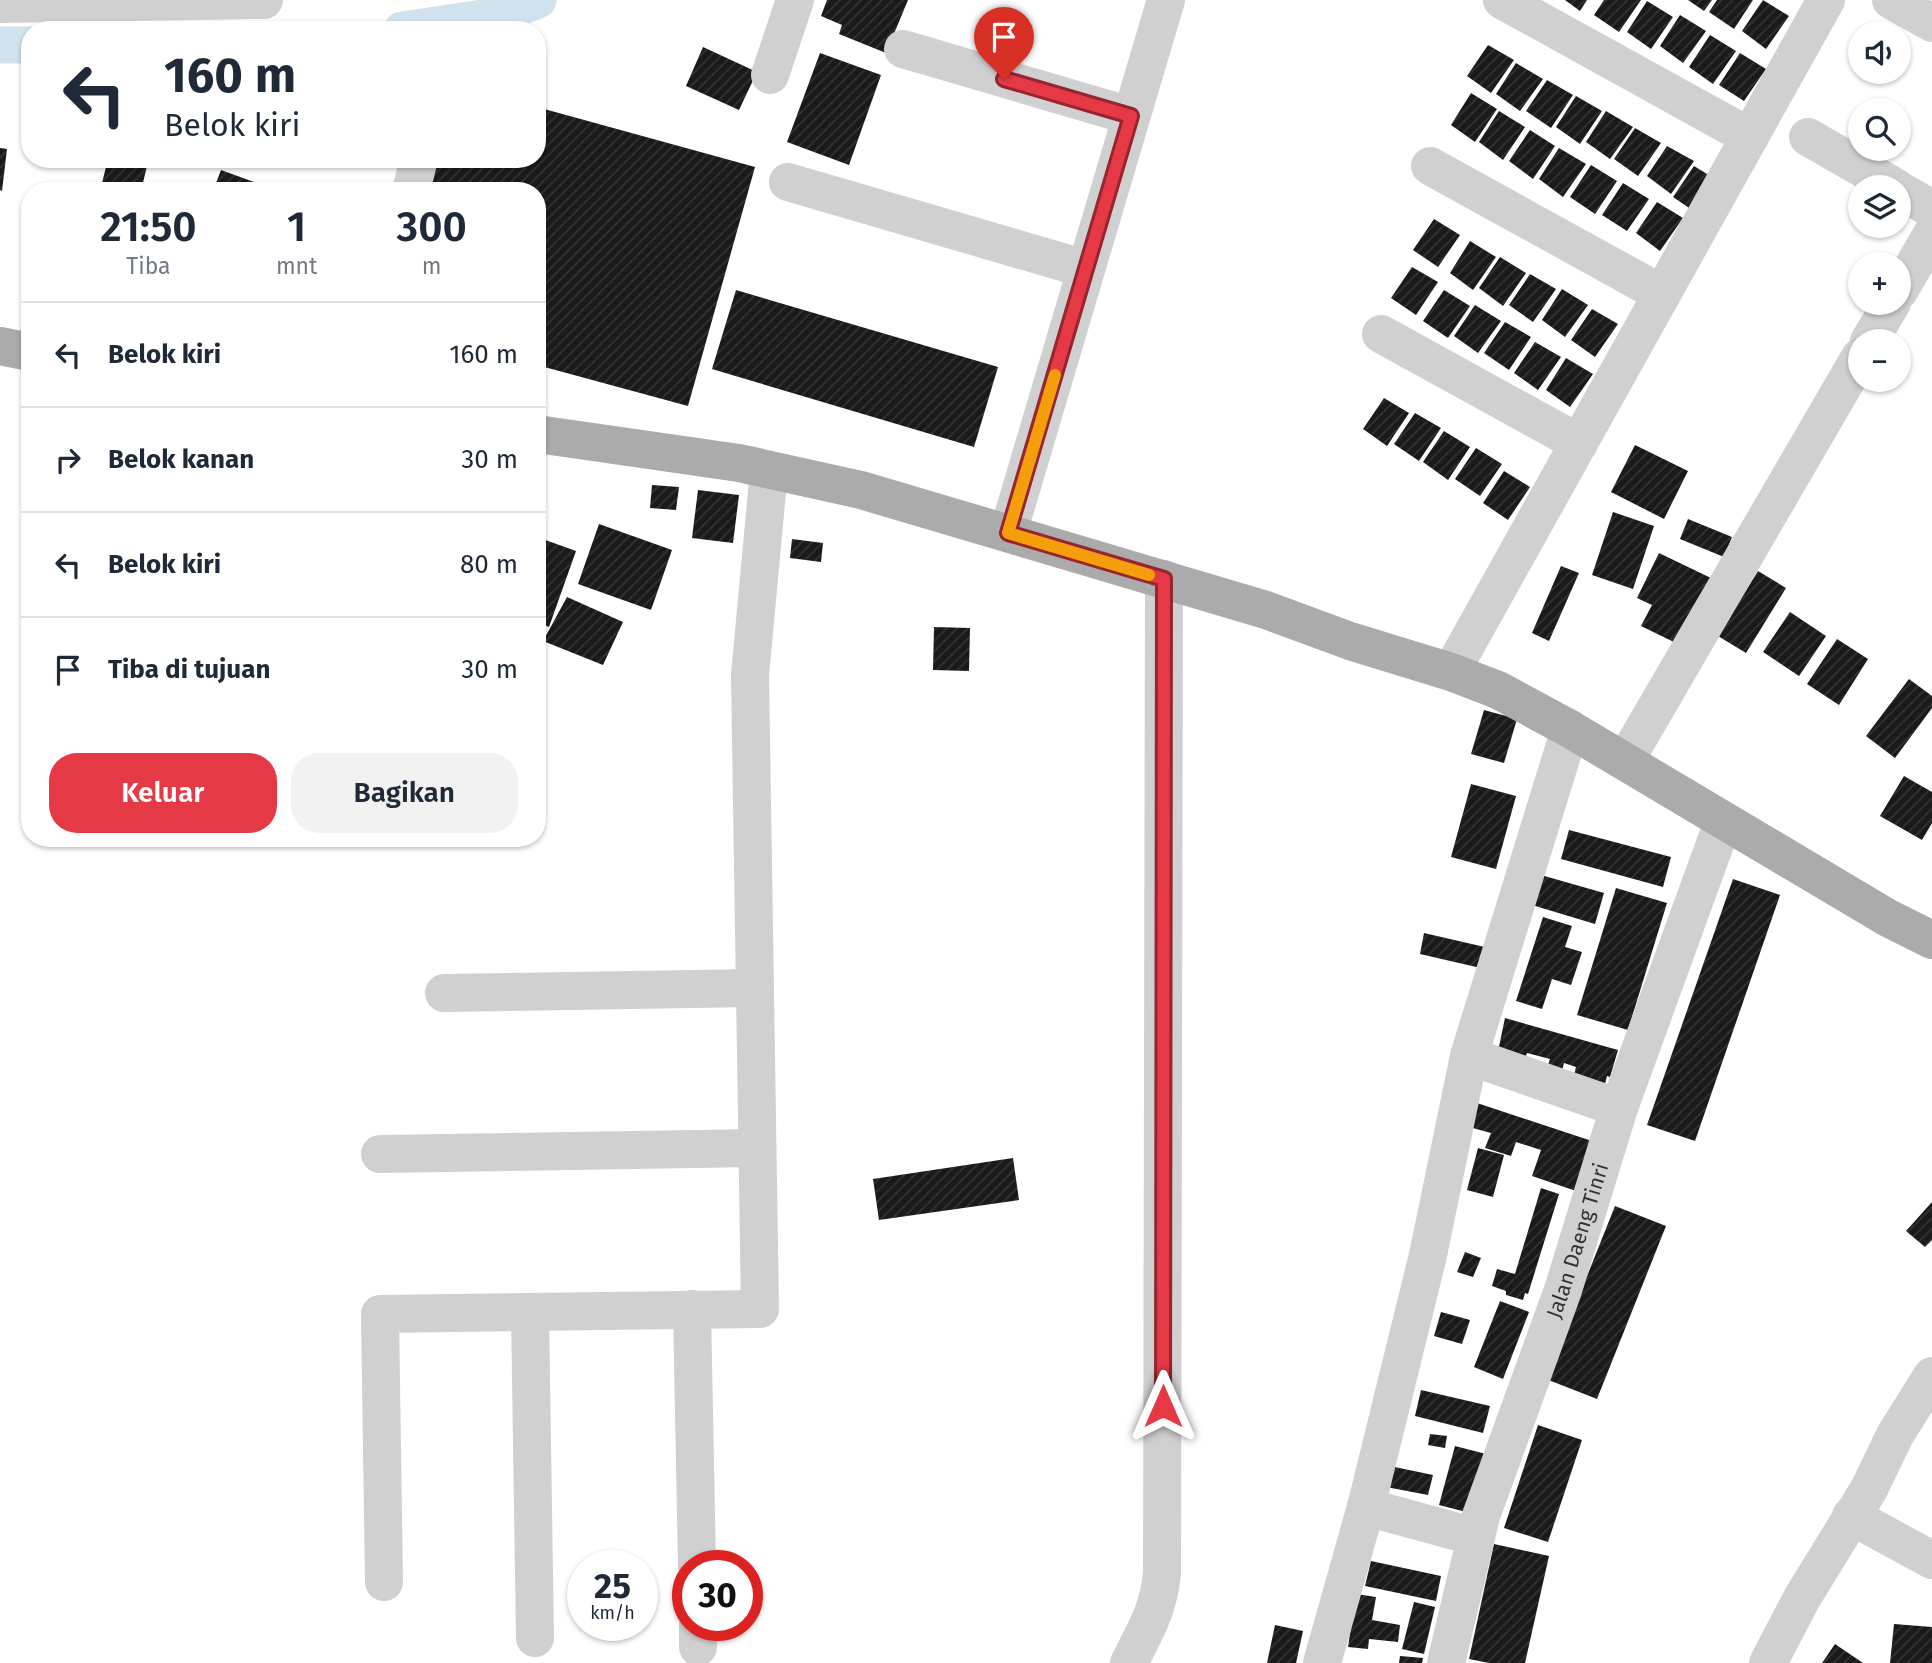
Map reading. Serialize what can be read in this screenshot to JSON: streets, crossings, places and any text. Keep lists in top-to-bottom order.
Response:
{
  "streets": {
    "street": ["Jalan Daeng Tinri"]
  },
  "page": {
    "map_buttons": ["+", "−"],
    "turn": ["160 m", "Belok kiri"],
    "eta": [
      "21:50",
      "Tiba",
      "1",
      "mnt",
      "300",
      "m"
    ],
    "list": [
      {
        "name": "Belok kiri",
        "value": "160 m"
      },
      {
        "name": "Belok kanan",
        "value": "30 m"
      },
      {
        "name": "Belok kiri",
        "value": "80 m"
      },
      {
        "name": "Tiba di tujuan",
        "value": "30 m"
      }
    ],
    "buttons": ["Keluar", "Bagikan"],
    "speed": "25 km/h",
    "limit": "30"
  }
}
